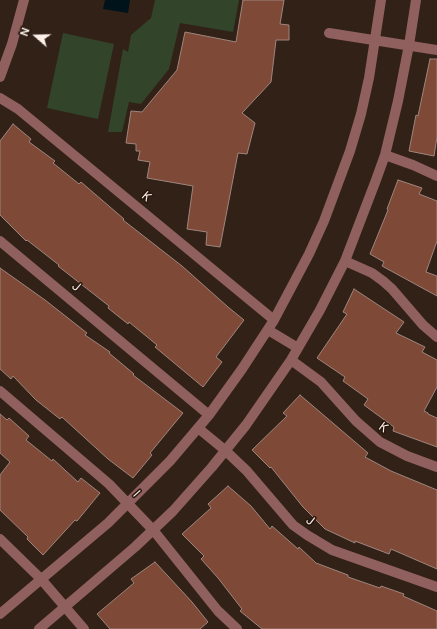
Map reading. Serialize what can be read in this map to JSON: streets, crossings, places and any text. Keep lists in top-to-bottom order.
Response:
{
  "streets": {
    "street": ["K", "J", "I"]
  },
  "north": "left"
}
